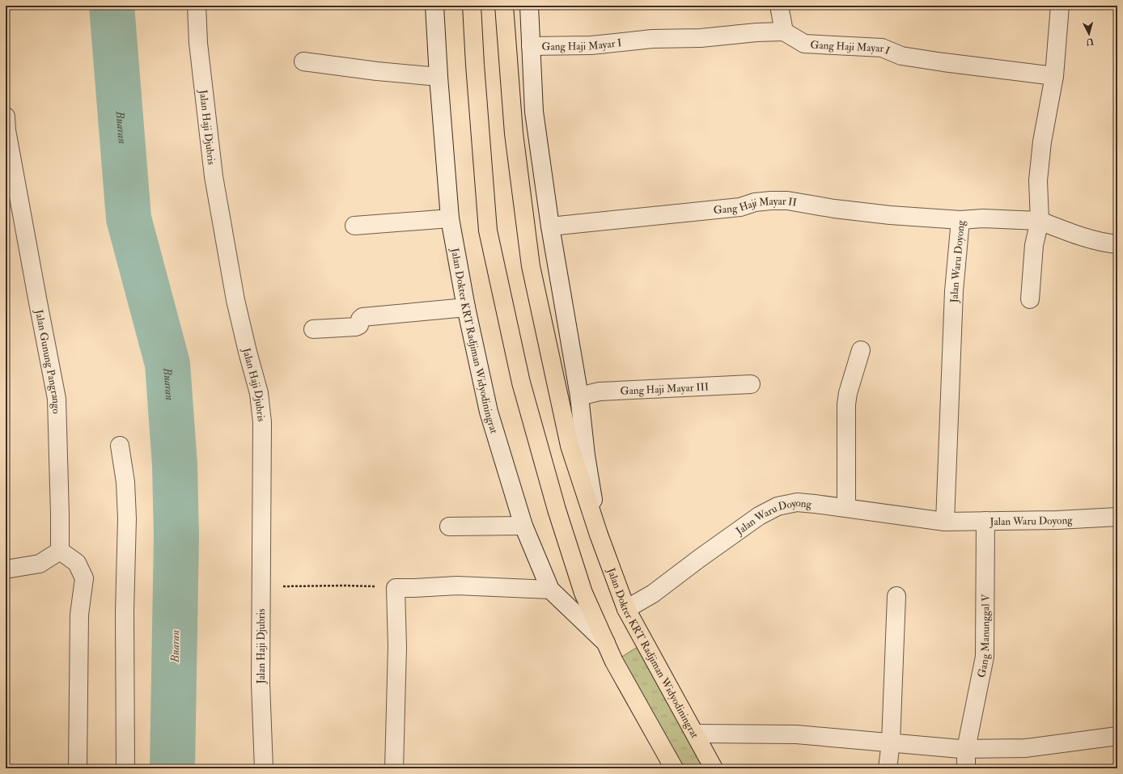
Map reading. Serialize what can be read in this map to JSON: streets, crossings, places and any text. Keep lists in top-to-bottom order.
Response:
{
  "streets": {
    "main road": ["Jalan Dokter KRT Radjiman Widyodiningrat"],
    "street": [
      "Gang Haji Mayar I",
      "Jalan Haji Djubris",
      "Gang Haji Mayar II",
      "Jalan Waru Doyong",
      "Jalan Gunung Pangrango",
      "Gang Haji Mayar III",
      "Gang Manunggal V"
    ]
  },
  "crossings": [
    ["Gang Haji Mayar I", "Jalan Dokter KRT Radjiman Widyodiningrat"],
    ["Gang Haji Mayar II", "Jalan Waru Doyong"],
    ["Gang Haji Mayar II", "Jalan Dokter KRT Radjiman Widyodiningrat"],
    ["Jalan Waru Doyong", "Jalan Dokter KRT Radjiman Widyodiningrat"],
    ["Jalan Waru Doyong", "Gang Manunggal V"],
    ["Jalan Dokter KRT Radjiman Widyodiningrat", "Gang Haji Mayar III"]
  ],
  "water": ["Buaran"],
  "north": "bottom"
}
